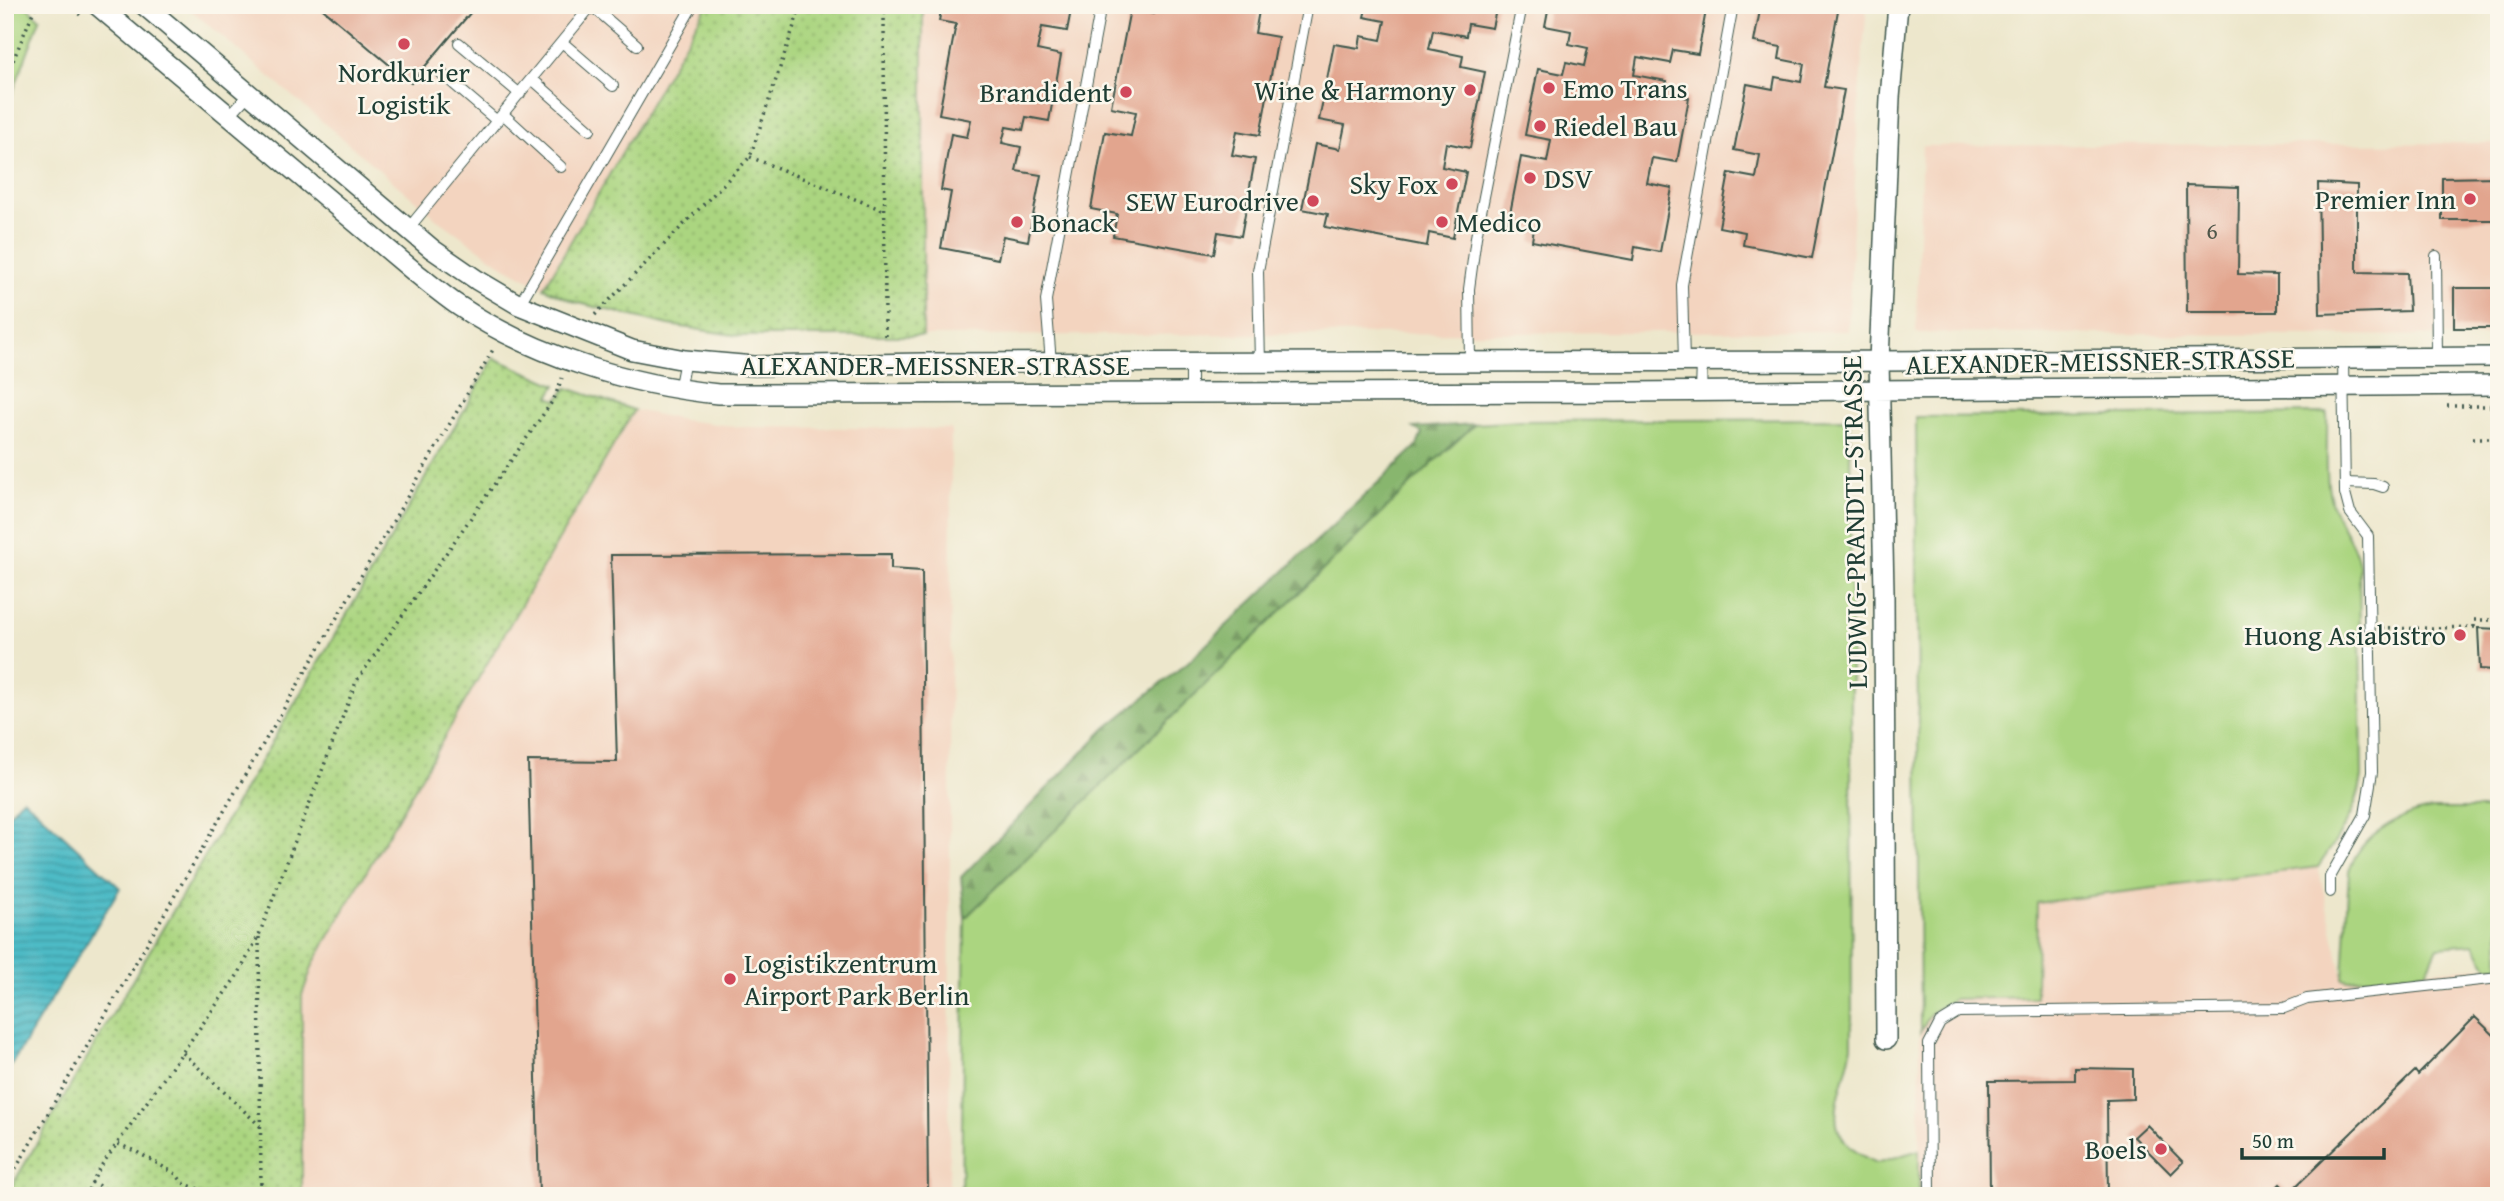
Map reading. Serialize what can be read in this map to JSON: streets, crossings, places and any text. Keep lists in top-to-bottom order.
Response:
{
  "streets": {
    "street": ["ALEXANDER-MEISSNER-STRASSE", "LUDWIG-PRANDTL-STRASSE"]
  },
  "crossings": [
    ["ALEXANDER-MEISSNER-STRASSE", "LUDWIG-PRANDTL-STRASSE"]
  ],
  "places": [
    "Nordkurier Logistik",
    "Emo Trans",
    "Wine & Harmony",
    "Brandident",
    "Riedel Bau",
    "DSV",
    "Sky Fox",
    "Premier Inn",
    "SEW Eurodrive",
    "Bonack",
    "Medico",
    "Huong Asiabistro",
    "Logistikzentrum Airport Park Berlin",
    "Boels"
  ],
  "house_numbers": ["6"],
  "scale_bar": "50 m"
}
